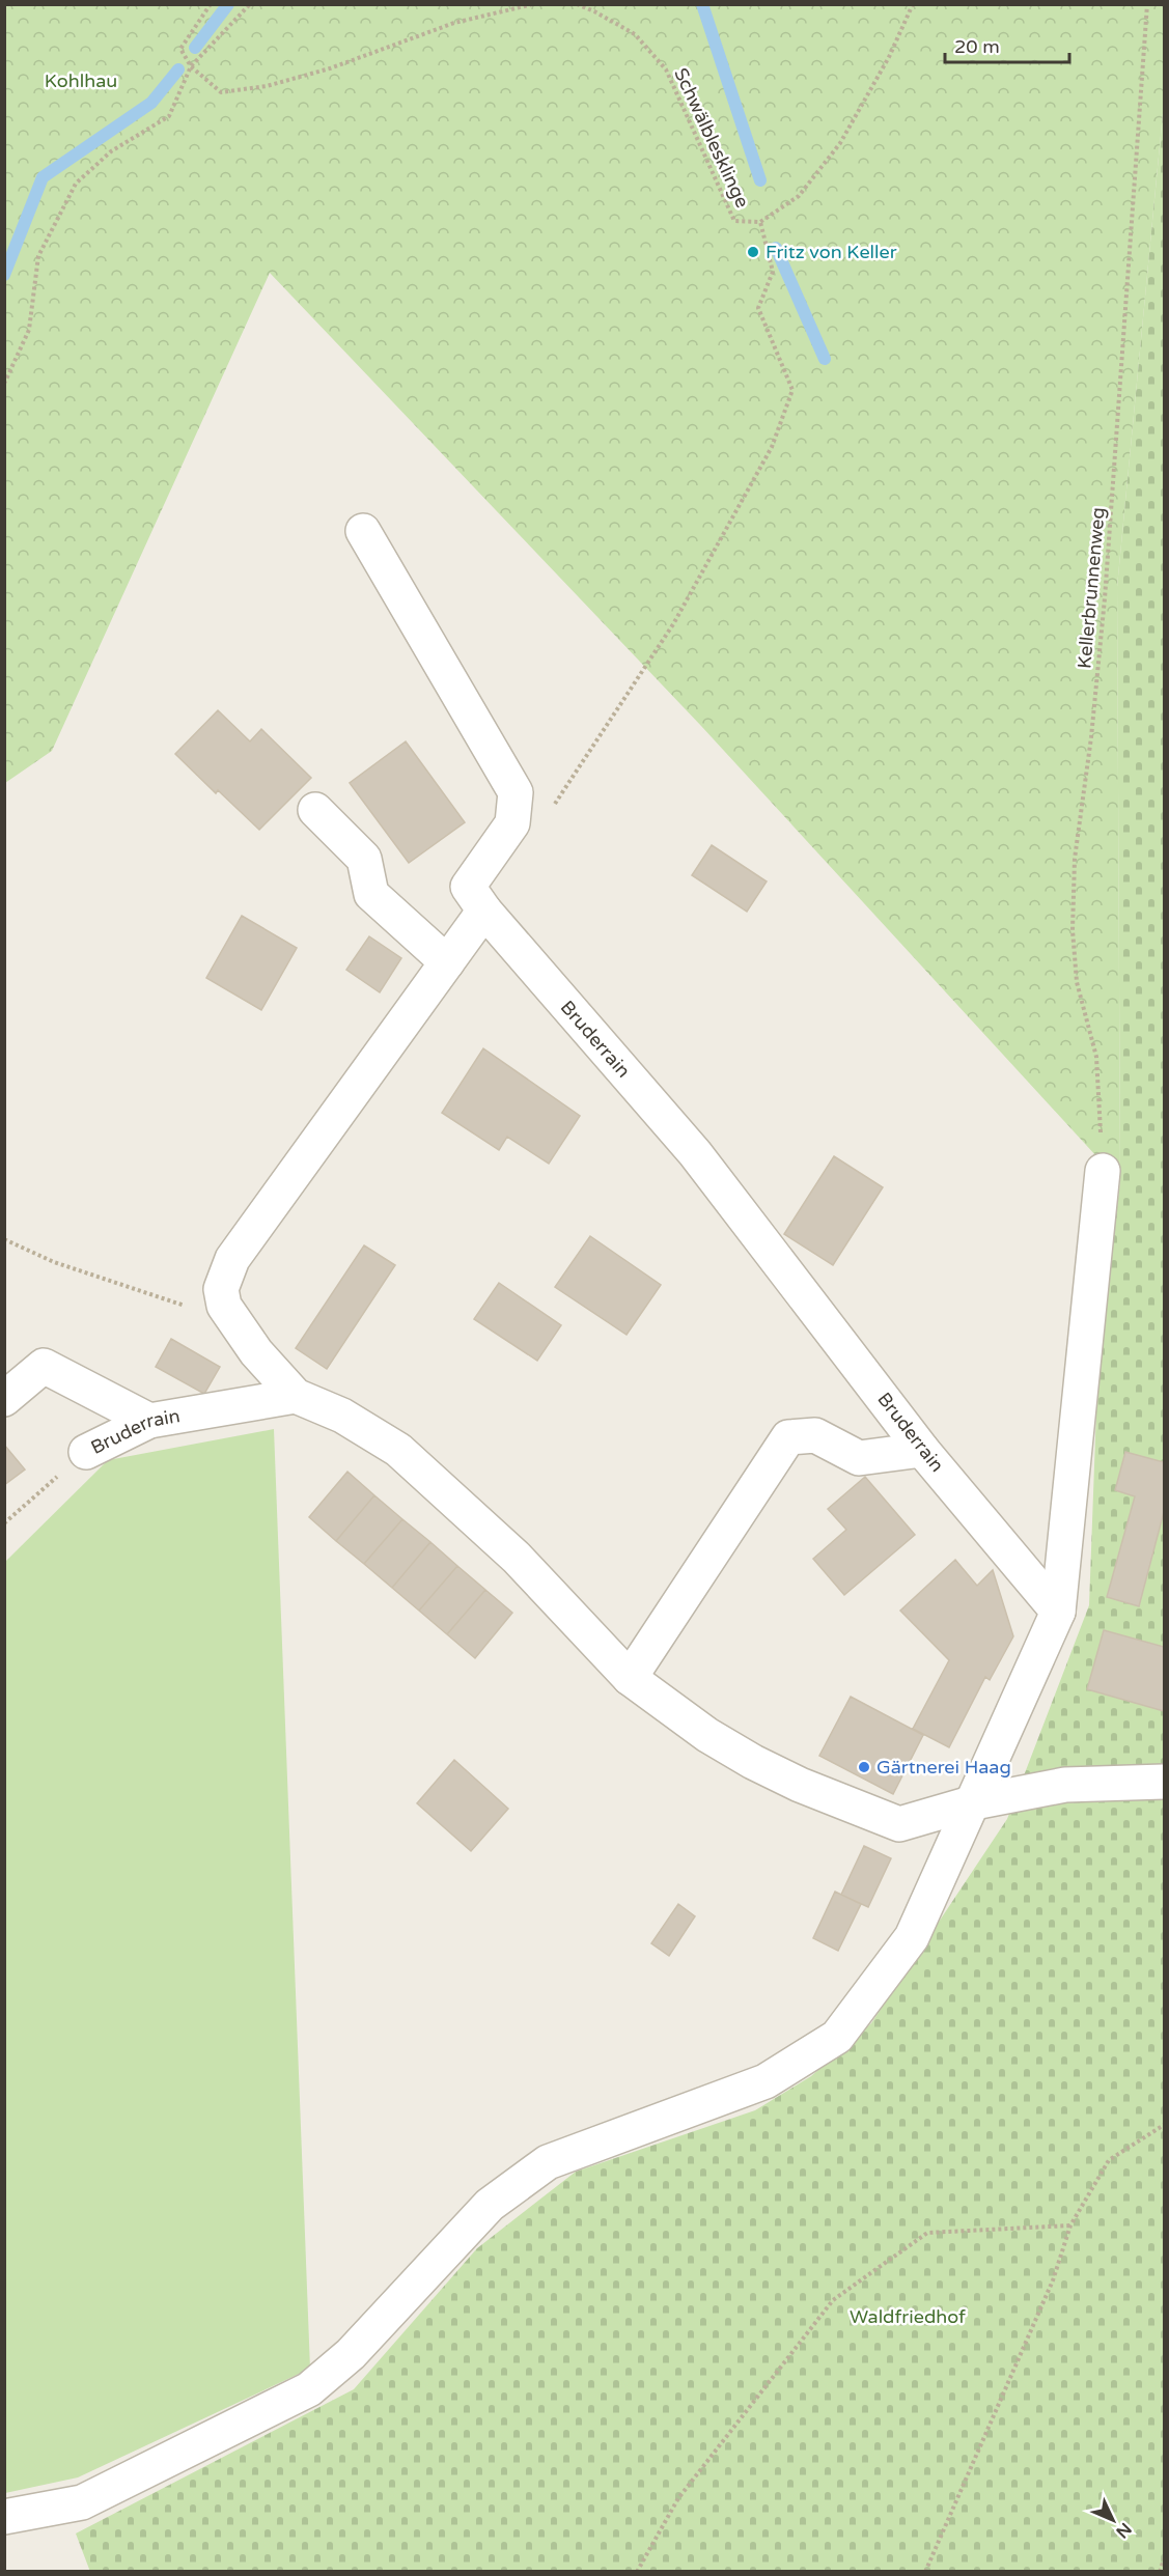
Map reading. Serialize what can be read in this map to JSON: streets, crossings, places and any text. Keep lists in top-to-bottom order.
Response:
{
  "streets": {
    "street": ["Bruderrain"],
    "path": ["Schwälblesklinge", "Kellerbrunnenweg"]
  },
  "parks": ["Kohlhau", "Waldfriedhof"],
  "places": ["Fritz von Keller", "Gärtnerei Haag"],
  "scale_bar": "20 m",
  "north": "bottom right"
}
